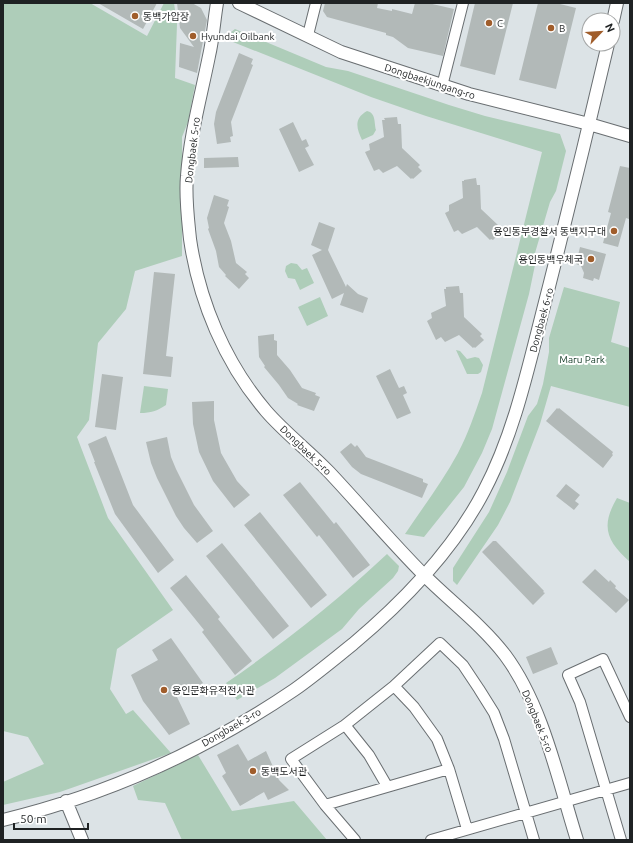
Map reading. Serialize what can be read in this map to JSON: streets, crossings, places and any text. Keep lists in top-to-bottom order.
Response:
{
  "streets": {
    "street": [
      "Dongbaekjungang-ro",
      "Dongbaek 5-ro",
      "Dongbaek 6-ro",
      "Dongbaek 3-ro"
    ]
  },
  "crossings": [
    ["Dongbaekjungang-ro", "Dongbaek 6-ro"],
    ["Dongbaek 5-ro", "Dongbaek 6-ro"],
    ["Dongbaek 5-ro", "Dongbaek 3-ro"],
    ["Dongbaek 6-ro", "Dongbaek 3-ro"]
  ],
  "parks": ["Maru Park"],
  "places": [
    "동백가압장",
    "C",
    "B",
    "Hyundai Oilbank",
    "용인동부경찰서 동백지구대",
    "용인동백우체국",
    "용인문화유적전시관",
    "동백도서관"
  ],
  "scale_bar": "50 m",
  "north": "top right"
}
